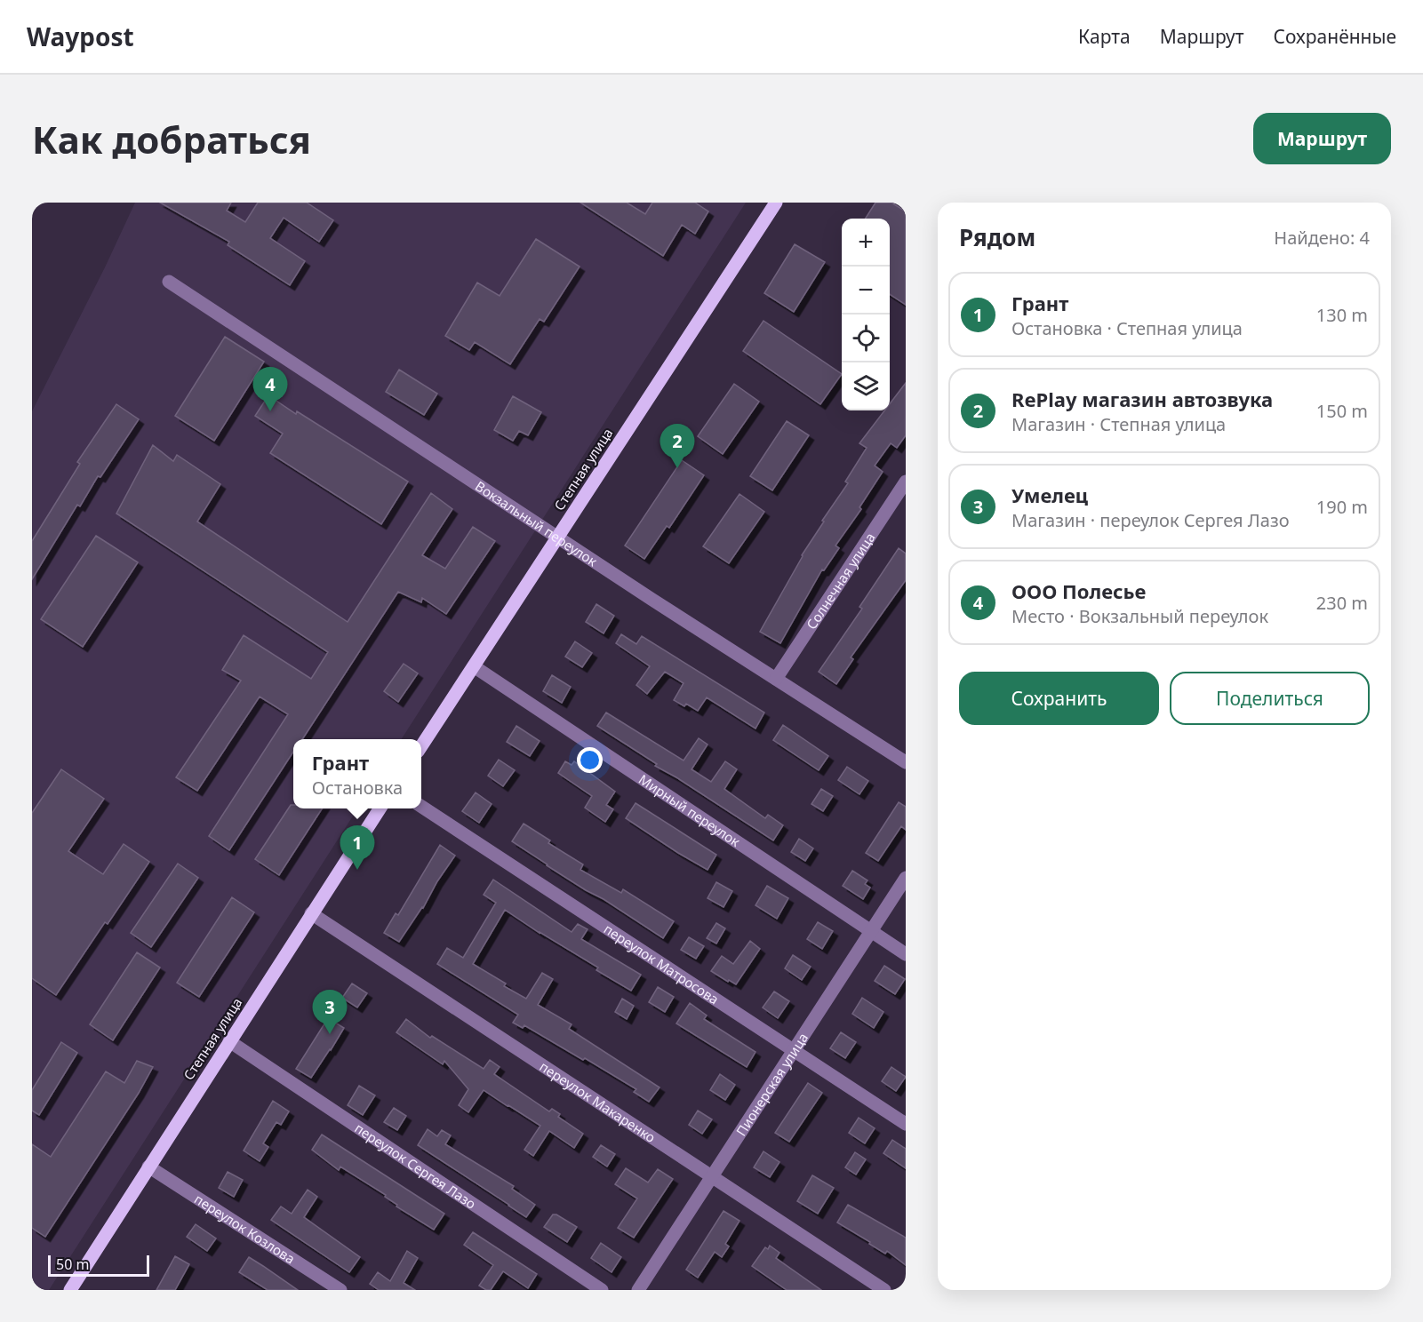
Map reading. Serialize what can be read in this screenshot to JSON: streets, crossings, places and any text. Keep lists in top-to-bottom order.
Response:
{
  "streets": {
    "main road": ["Степная улица"],
    "street": [
      "Вокзальный переулок",
      "Солнечная улица",
      "Мирный переулок",
      "переулок Матросова",
      "Пионерская улица",
      "переулок Макаренко",
      "переулок Сергея Лазо",
      "переулок Козлова"
    ]
  },
  "crossings": [
    ["Степная улица", "Вокзальный переулок"],
    ["Степная улица", "Мирный переулок"],
    ["Степная улица", "переулок Макаренко"],
    ["Степная улица", "переулок Сергея Лазо"],
    ["Степная улица", "переулок Козлова"],
    ["Вокзальный переулок", "Солнечная улица"],
    ["Мирный переулок", "Пионерская улица"],
    ["переулок Матросова", "Пионерская улица"],
    ["Пионерская улица", "переулок Макаренко"]
  ],
  "scale_bar": "50 m",
  "page": {
    "header": "Waypost",
    "nav": ["Карта", "Маршрут", "Сохранённые"],
    "buttons": [
      "Маршрут",
      ["Сохранить", "Поделиться"]
    ],
    "title": "Как добраться",
    "heading": ["Рядом", "Найдено: 4"],
    "map_buttons": ["+", "−"],
    "list": [
      {
        "mark": "1",
        "name": "Грант",
        "note": "Остановка · Степная улица",
        "value": "130 m"
      },
      {
        "mark": "2",
        "name": "RePlay магазин автозвука",
        "note": "Магазин · Степная улица",
        "value": "150 m"
      },
      {
        "mark": "3",
        "name": "Умелец",
        "note": "Магазин · переулок Сергея Лазо",
        "value": "190 m"
      },
      {
        "mark": "4",
        "name": "ООО Полесье",
        "note": "Место · Вокзальный переулок",
        "value": "230 m"
      }
    ],
    "pins": [
      "4",
      "2",
      "1",
      "3"
    ],
    "popup": ["Грант", "Остановка"],
    "scale": "50 m"
  }
}
